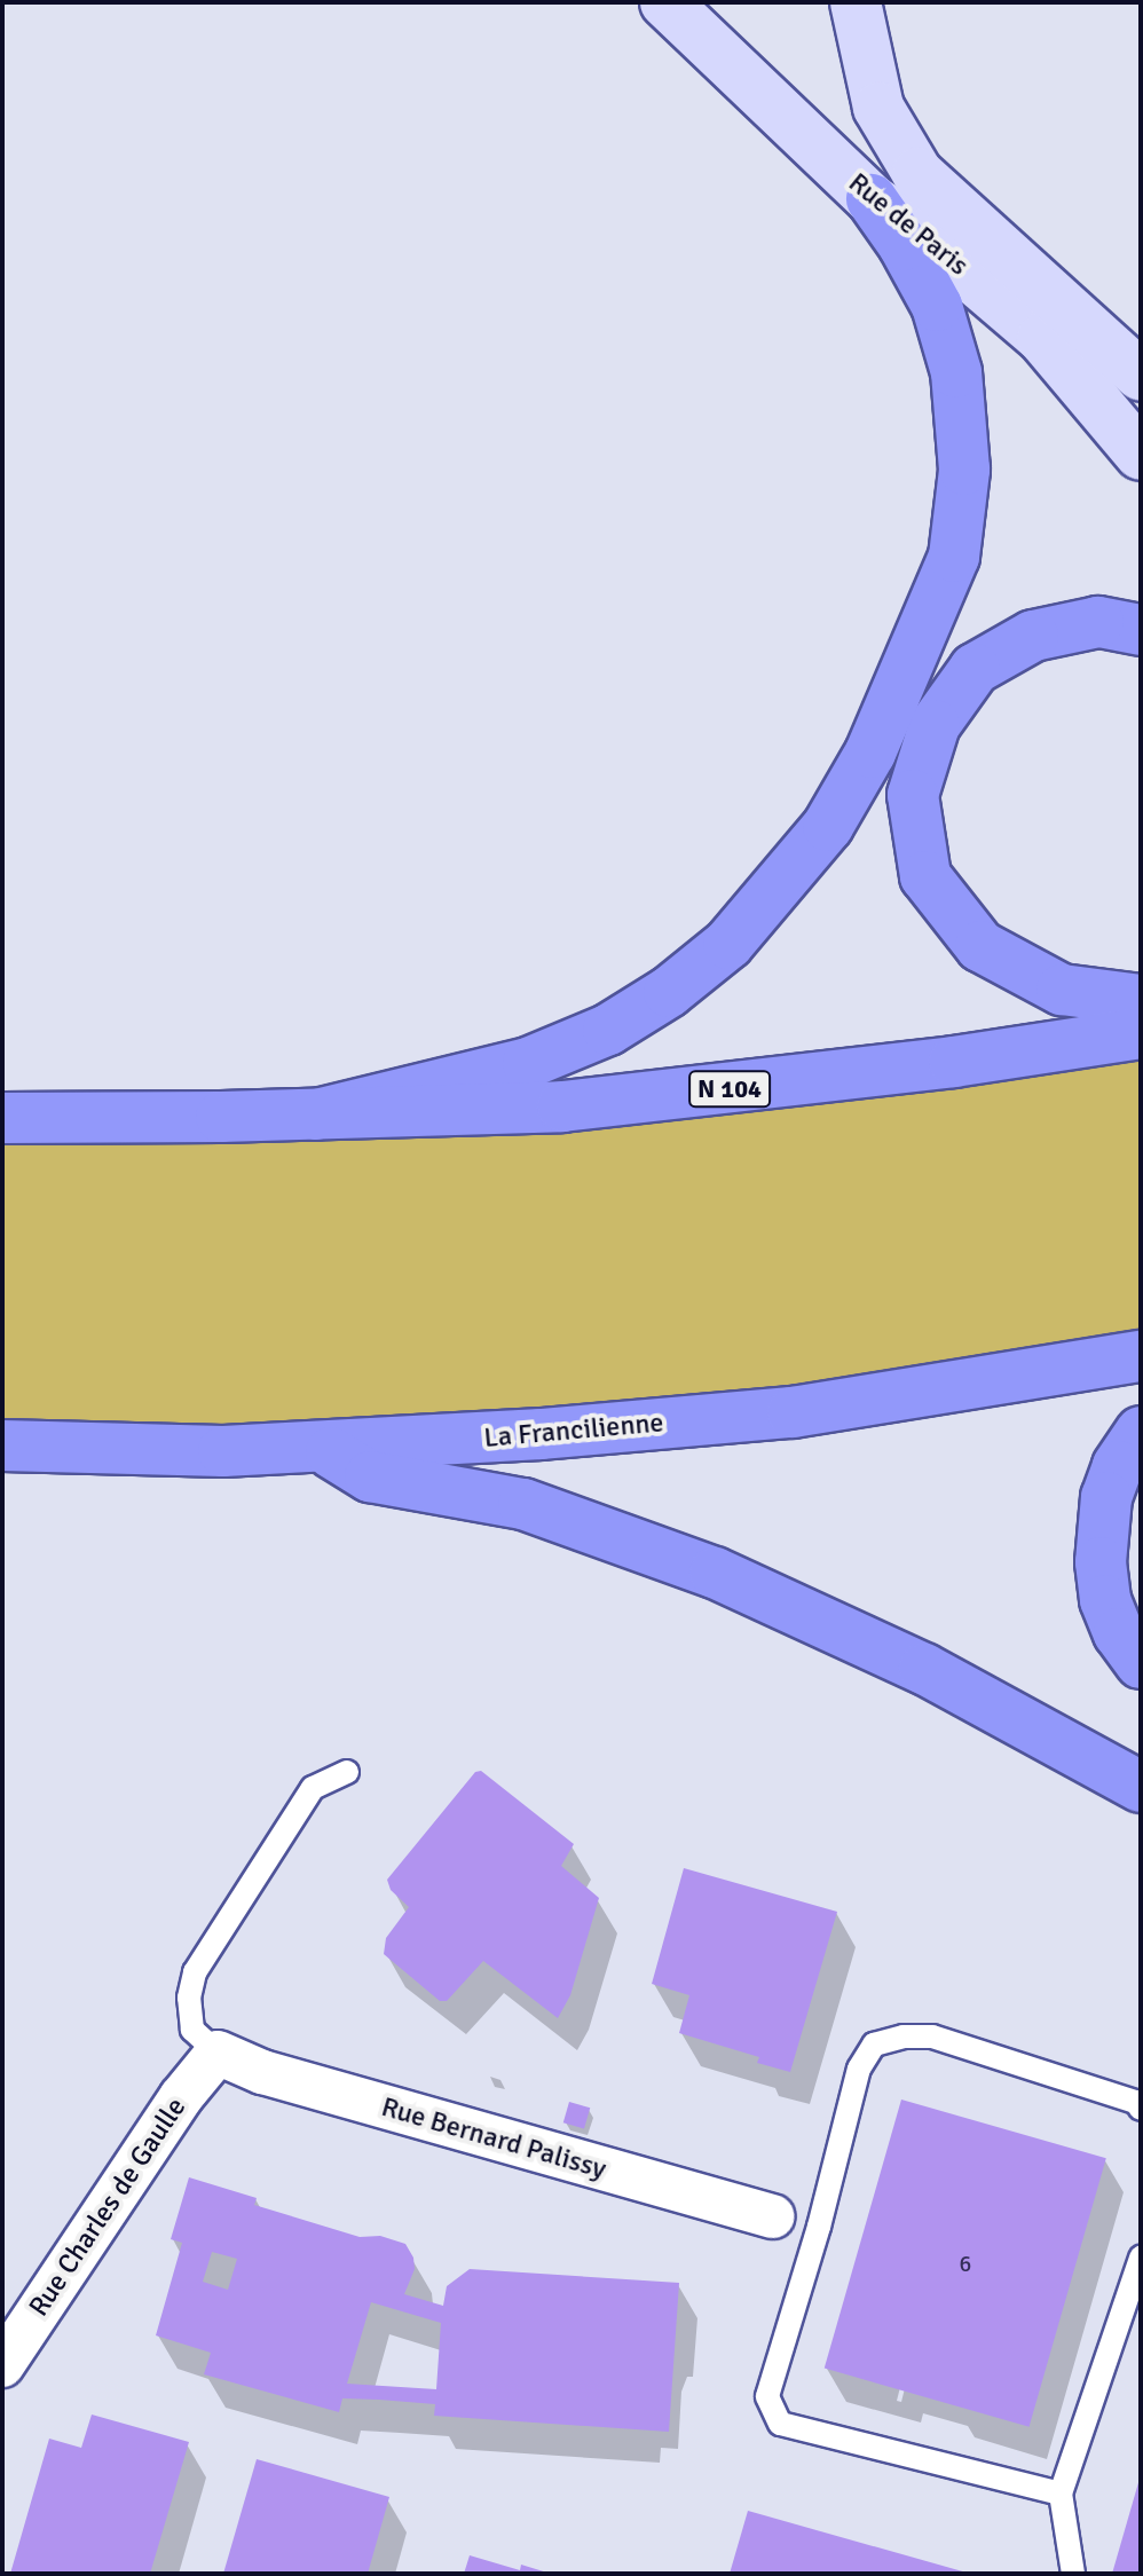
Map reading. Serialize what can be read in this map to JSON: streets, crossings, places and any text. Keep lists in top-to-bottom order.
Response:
{
  "streets": {
    "highway": ["N 104", "La Francilienne"],
    "main road": ["Rue de Paris"],
    "street": ["Rue Bernard Palissy", "Rue Charles de Gaulle"]
  },
  "crossings": [
    ["Rue Bernard Palissy", "Rue Charles de Gaulle"]
  ],
  "house_numbers": ["6"]
}
